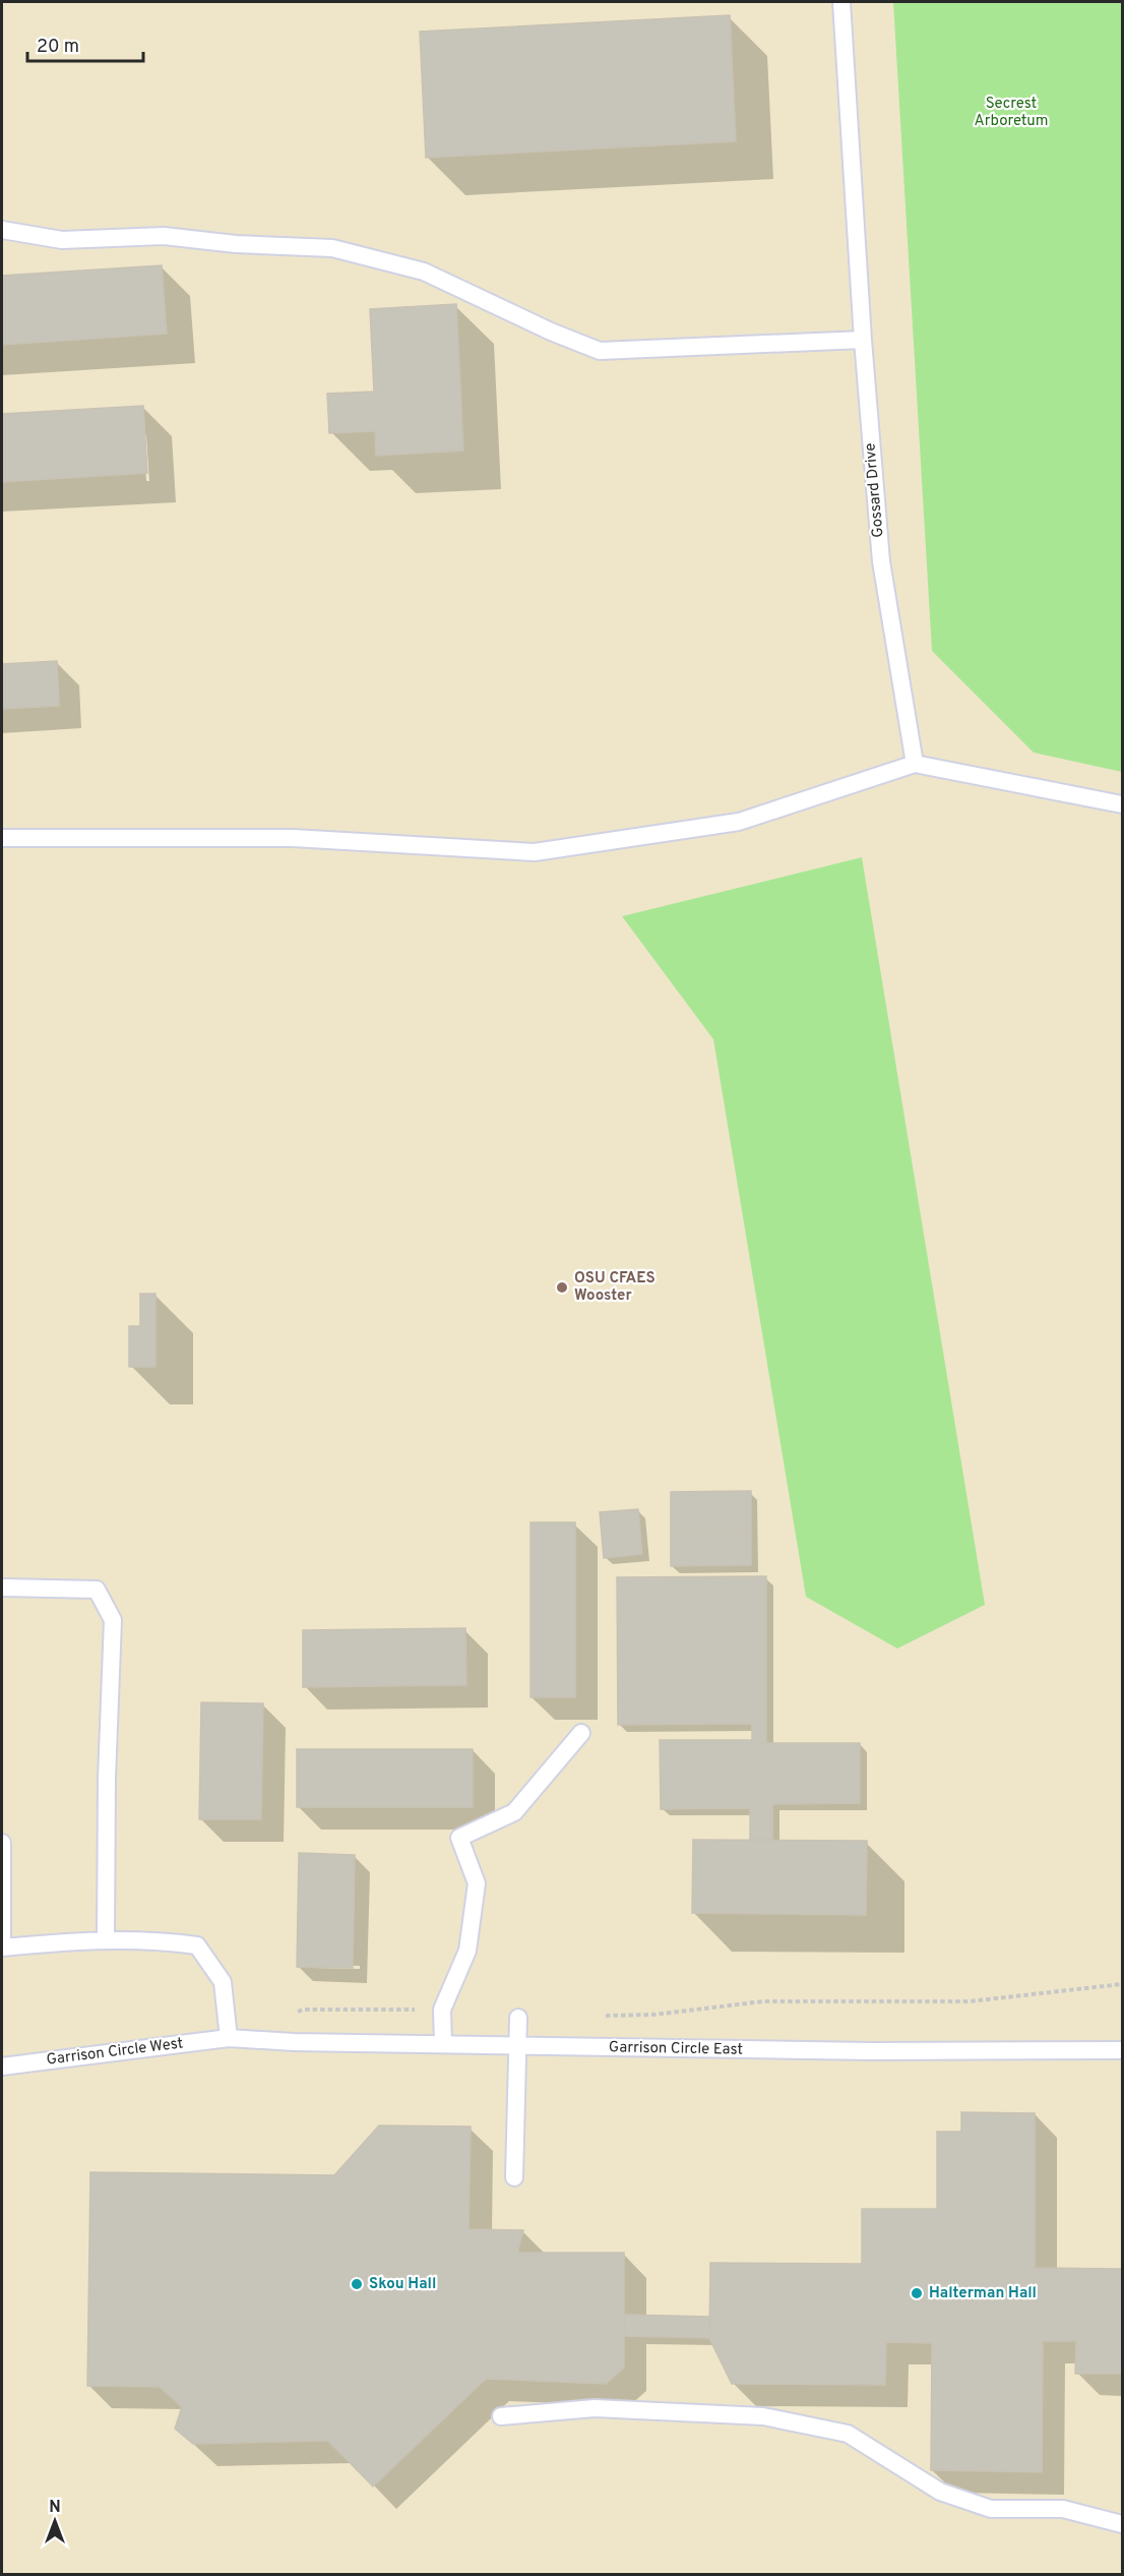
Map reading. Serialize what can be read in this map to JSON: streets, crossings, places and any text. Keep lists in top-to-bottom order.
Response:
{
  "streets": {
    "lane": ["Gossard Drive", "Garrison Circle East", "Garrison Circle West"]
  },
  "crossings": [
    ["Garrison Circle East", "Garrison Circle West"]
  ],
  "parks": ["Secrest Arboretum"],
  "places": ["OSU CFAES Wooster", "Skou Hall", "Halterman Hall"],
  "scale_bar": "20 m",
  "north": "top"
}
